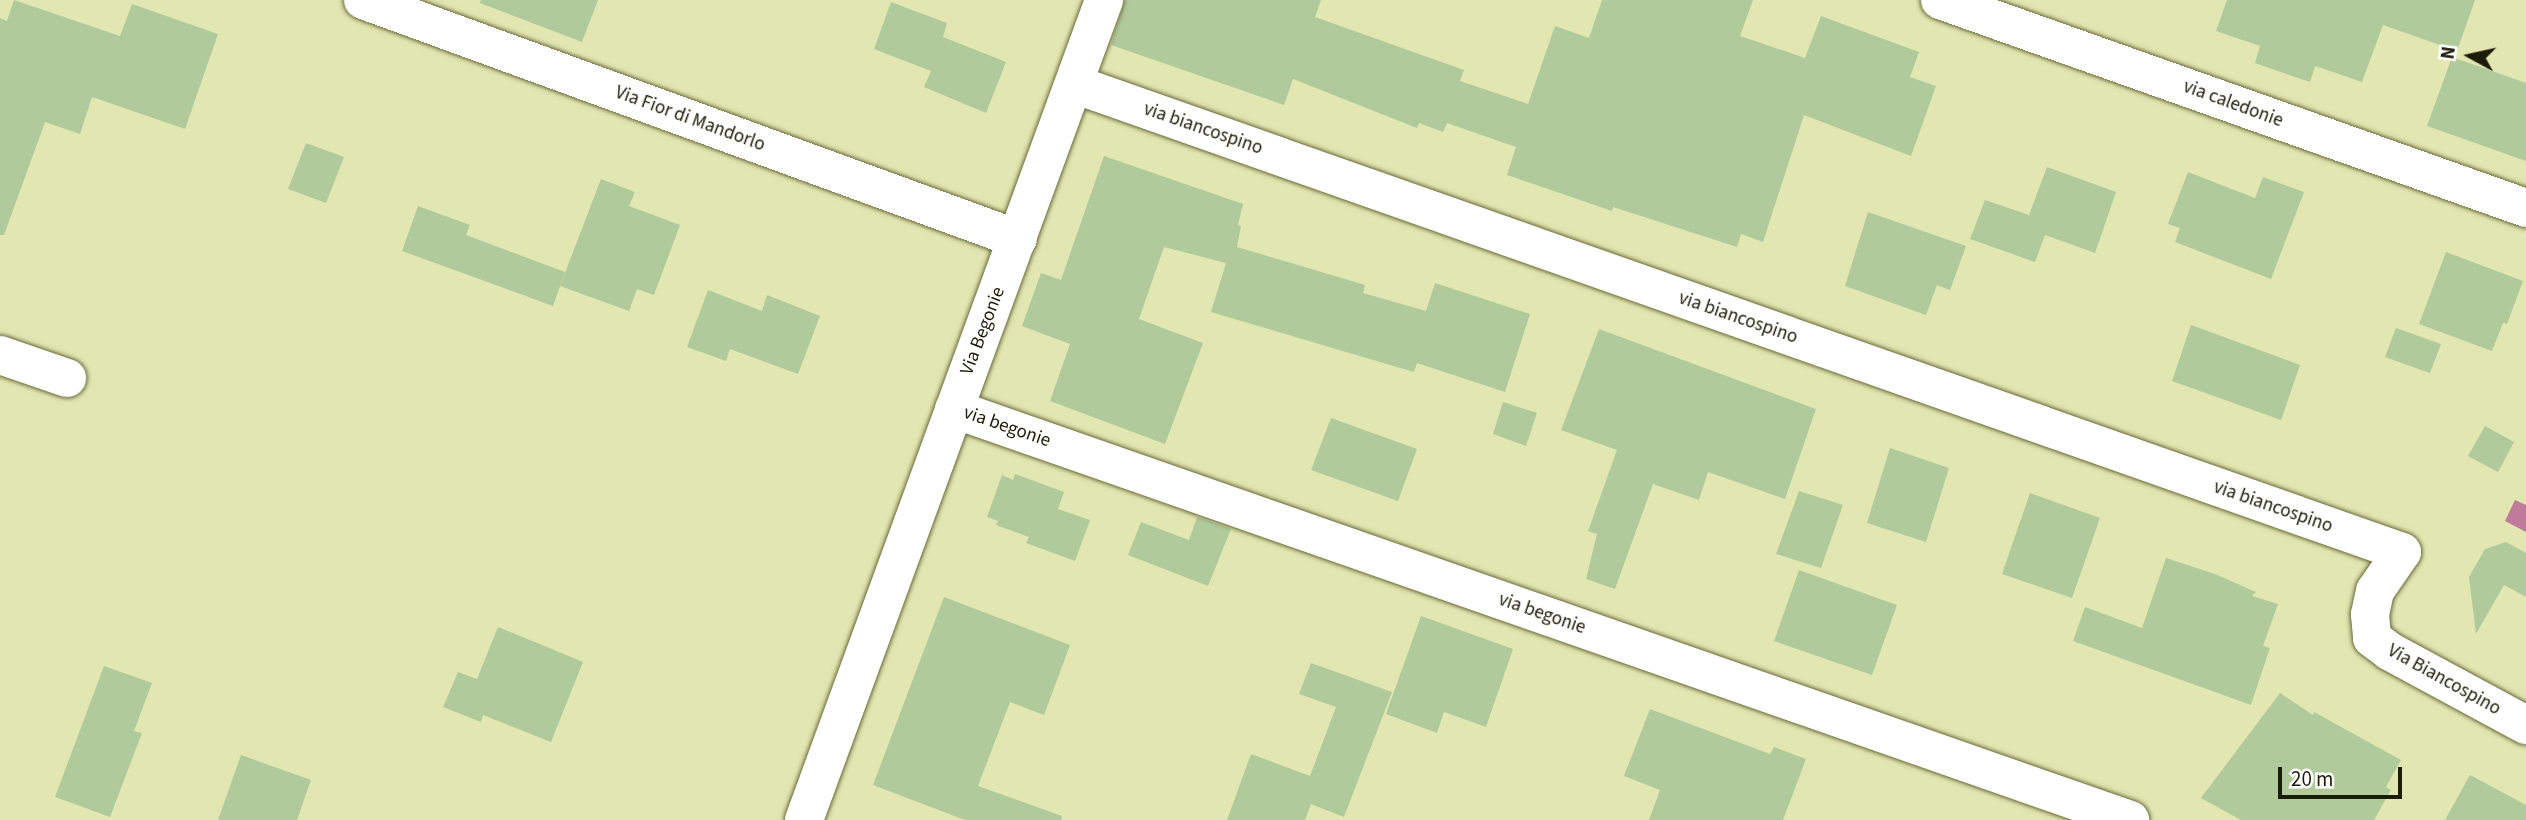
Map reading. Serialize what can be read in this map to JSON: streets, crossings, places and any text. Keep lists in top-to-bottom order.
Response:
{
  "streets": {
    "street": [
      "via caledonie",
      "Via Fior di Mandorlo",
      "via biancospino",
      "Via Begonie",
      "via begonie",
      "Via Biancospino"
    ]
  },
  "crossings": [
    ["Via Fior di Mandorlo", "Via Begonie"],
    ["via biancospino", "Via Begonie"],
    ["via biancospino", "Via Biancospino"],
    ["Via Begonie", "via begonie"]
  ],
  "scale_bar": "20 m",
  "north": "left"
}
